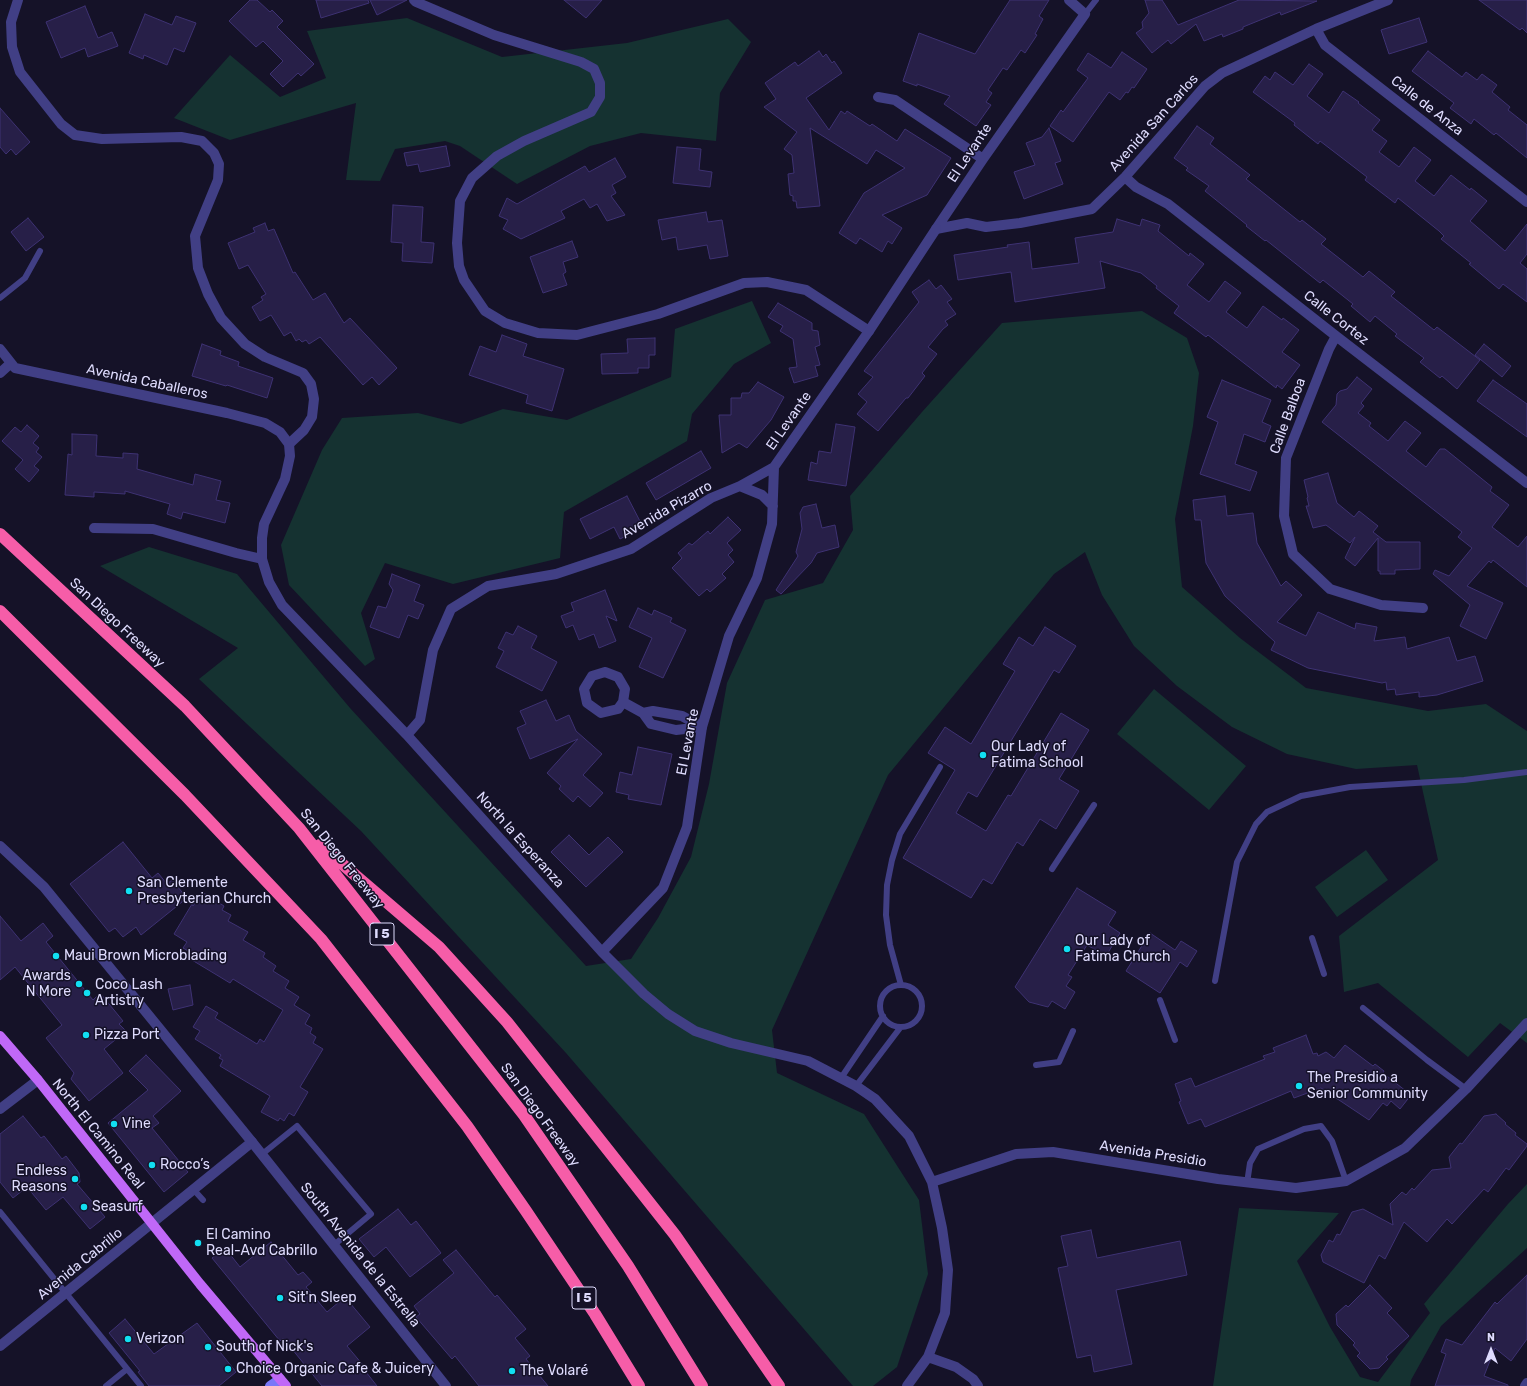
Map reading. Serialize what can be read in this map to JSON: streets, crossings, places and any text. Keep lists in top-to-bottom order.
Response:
{
  "streets": {
    "highway": ["San Diego Freeway", "I 5"],
    "main road": ["North El Camino Real"],
    "street": [
      "Calle de Anza",
      "Avenida San Carlos",
      "El Levante",
      "Calle Cortez",
      "Avenida Caballeros",
      "Calle Balboa",
      "Avenida Pizarro",
      "North la Esperanza",
      "Avenida Presidio",
      "South Avenida de la Estrella",
      "Avenida Cabrillo"
    ]
  },
  "crossings": [
    ["Calle de Anza", "Avenida San Carlos"],
    ["Avenida San Carlos", "El Levante"],
    ["Avenida San Carlos", "Calle Cortez"],
    ["El Levante", "Avenida Pizarro"],
    ["El Levante", "North la Esperanza"],
    ["Calle Cortez", "Calle Balboa"],
    ["Avenida Caballeros", "North la Esperanza"],
    ["Avenida Pizarro", "North la Esperanza"],
    ["North la Esperanza", "Avenida Presidio"],
    ["North El Camino Real", "Avenida Cabrillo"],
    ["South Avenida de la Estrella", "Avenida Cabrillo"]
  ],
  "places": [
    "Our Lady of Fatima School",
    "San Clemente Presbyterian Church",
    "Our Lady of Fatima Church",
    "Maui Brown Microblading",
    "Awards N More",
    "Coco Lash Artistry",
    "Pizza Port",
    "The Presidio a Senior Community",
    "Vine",
    "Rocco’s",
    "Endless Reasons",
    "Seasurf",
    "El Camino Real-Avd Cabrillo",
    "Sit'n Sleep",
    "Verizon",
    "South of Nick's",
    "Choice Organic Cafe & Juicery",
    "The Volaré"
  ],
  "north": "top"
}
